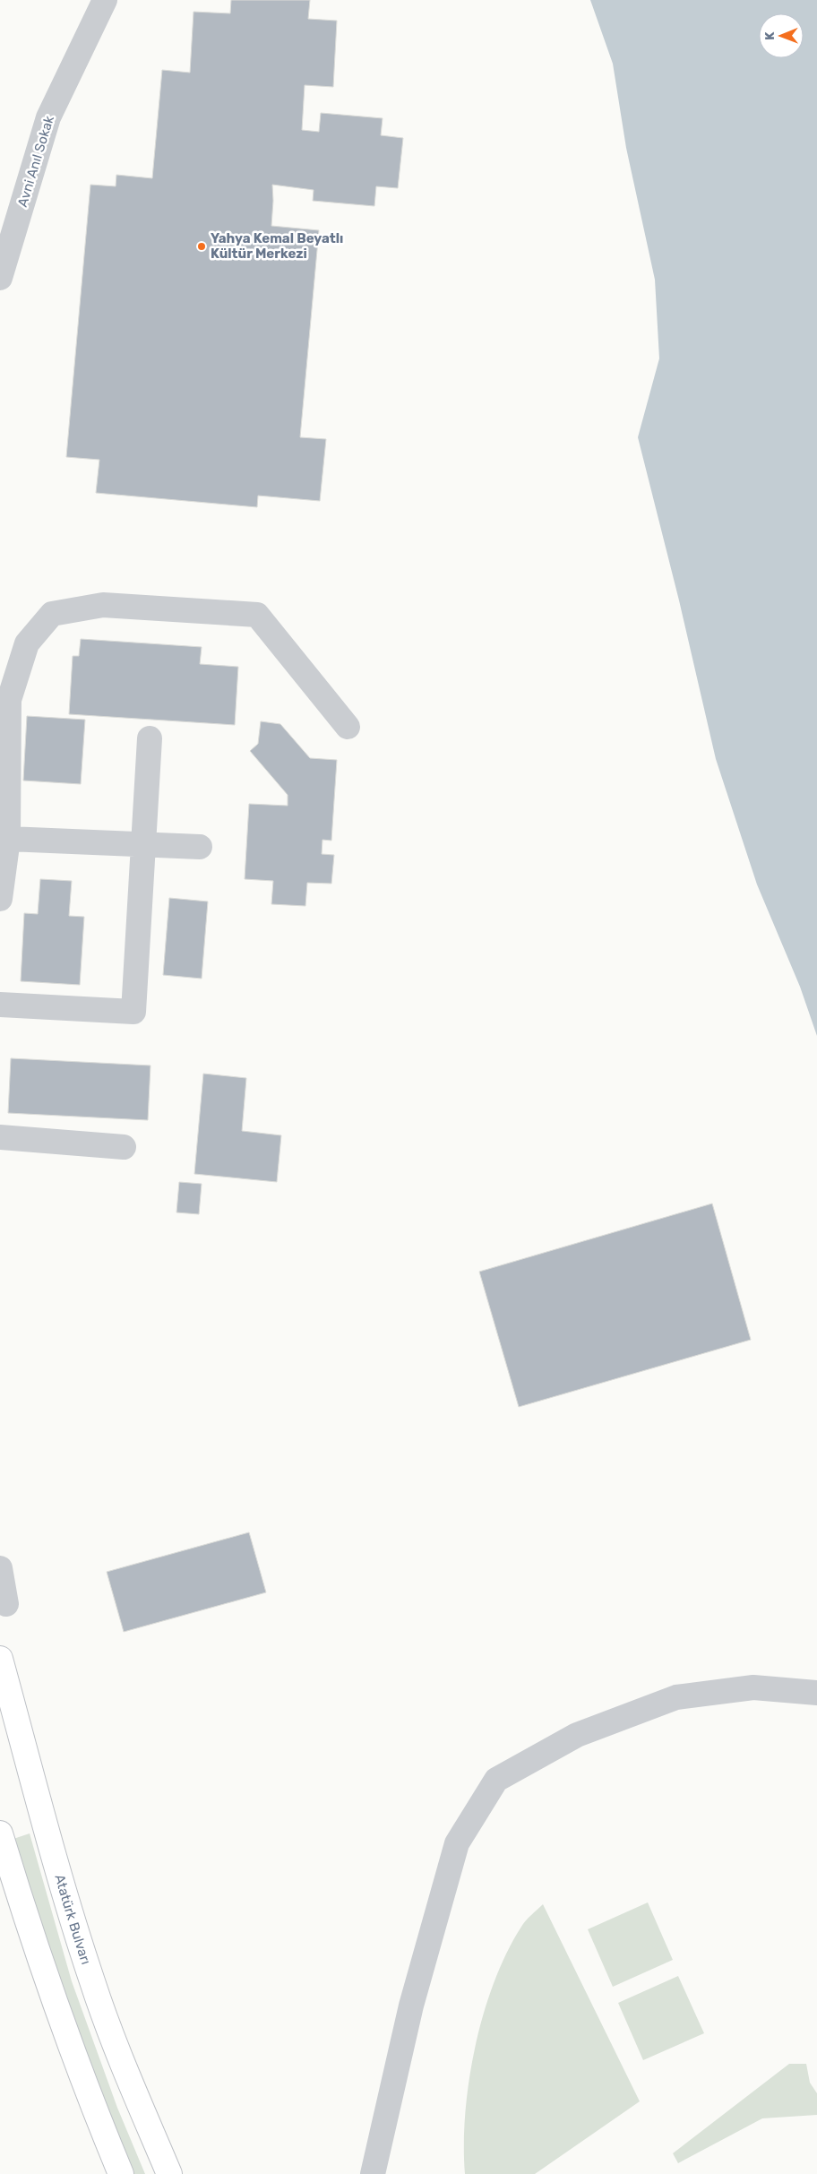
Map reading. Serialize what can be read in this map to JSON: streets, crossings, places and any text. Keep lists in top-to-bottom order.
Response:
{
  "streets": {
    "main road": ["Atatürk Bulvarı"],
    "street": ["Avni Anıl Sokak"]
  },
  "places": ["Yahya Kemal Beyatlı Kültür Merkezi"],
  "north": "left"
}
